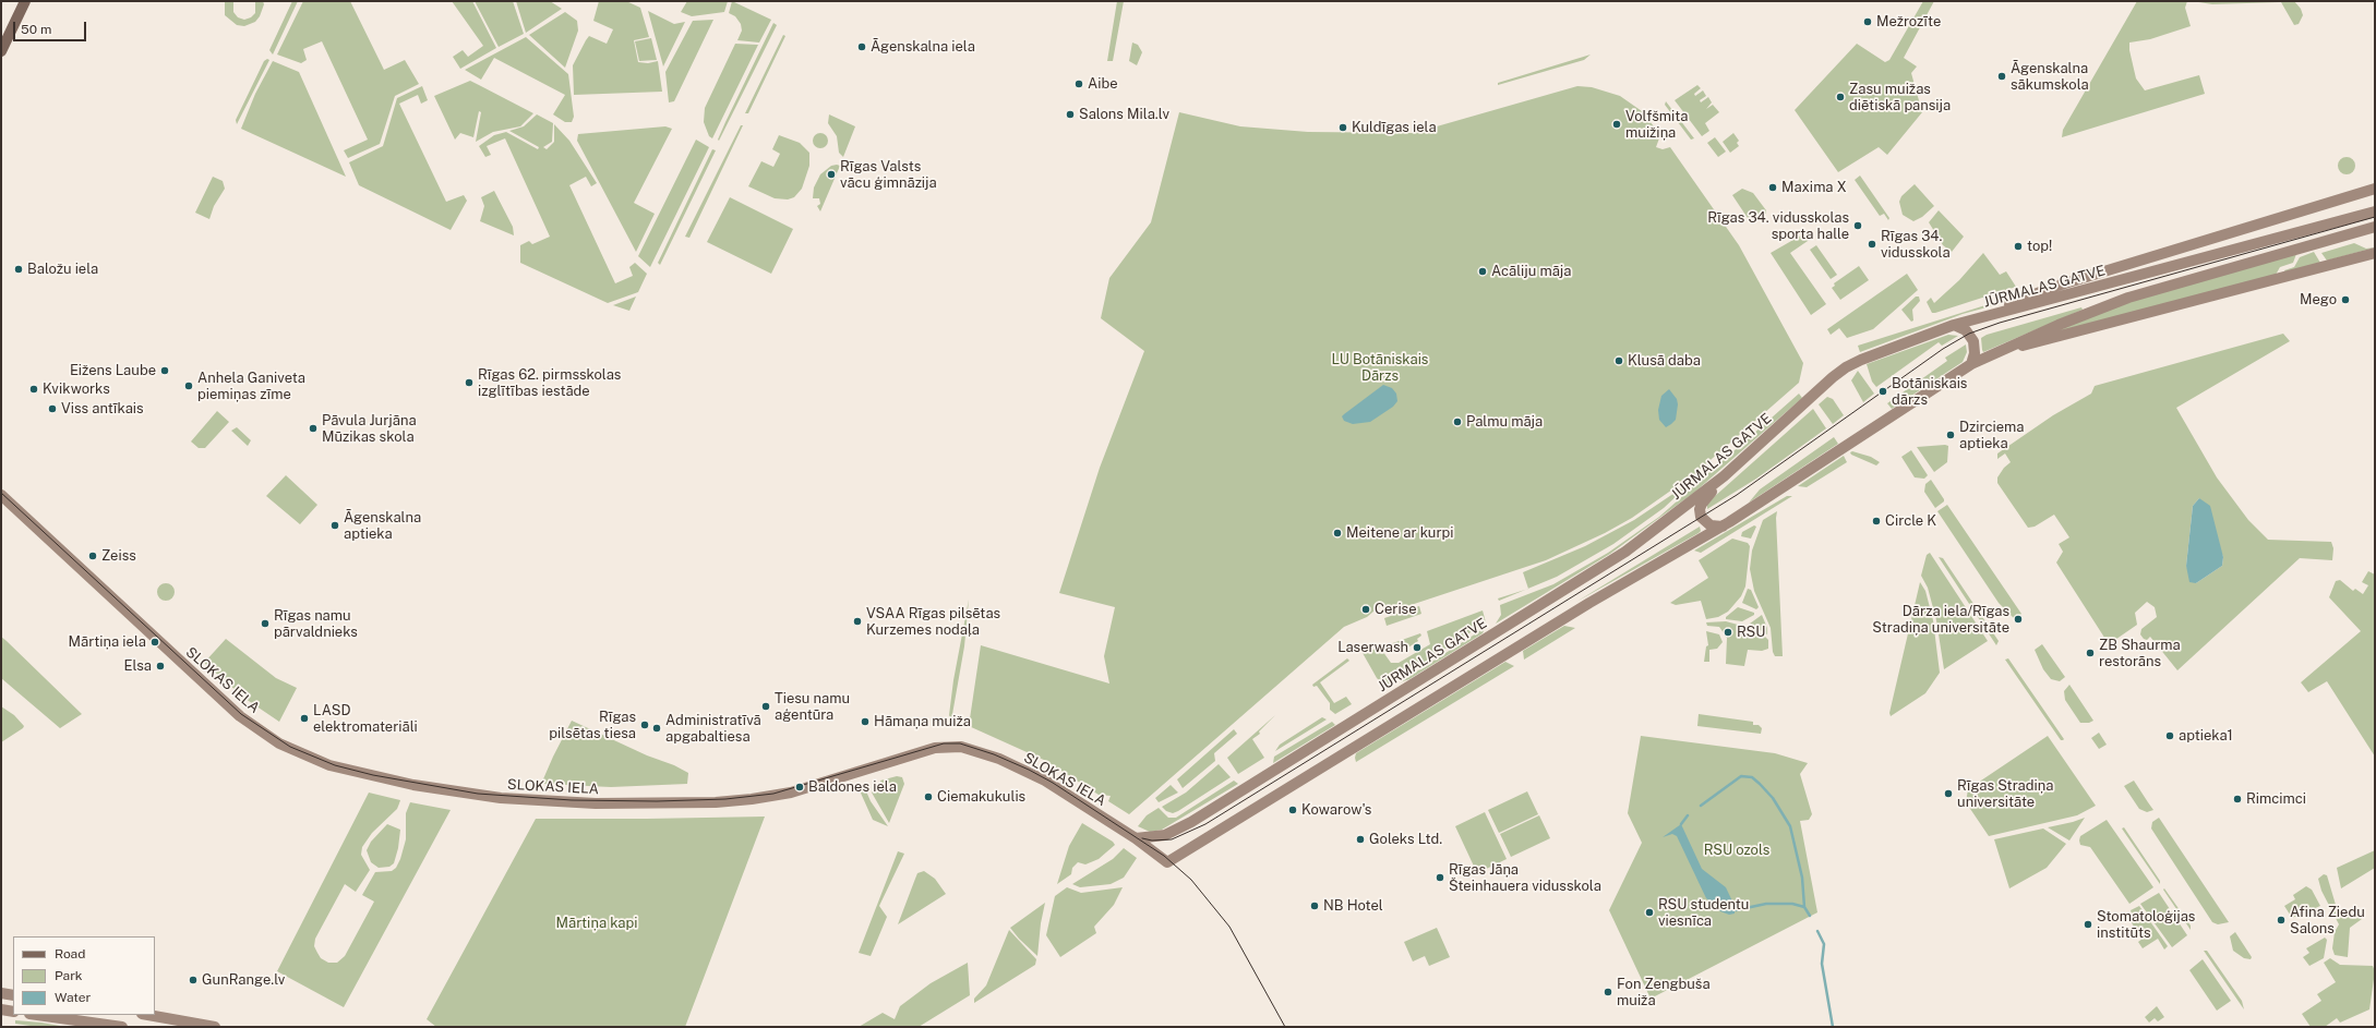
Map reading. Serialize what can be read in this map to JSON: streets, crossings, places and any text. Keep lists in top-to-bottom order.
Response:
{
  "streets": {
    "main road": ["JŪRMALAS GATVE", "SLOKAS IELA"]
  },
  "crossings": [
    ["JŪRMALAS GATVE", "SLOKAS IELA"]
  ],
  "parks": ["LU Botāniskais Dārzs", "RSU ozols", "Mārtiņa kapi"],
  "places": [
    "Mežrozīte",
    "Āgenskalna iela",
    "Āgenskalna sākumskola",
    "Aibe",
    "Zasu muižas diētiskā pansija",
    "Salons Mila.lv",
    "Volfšmita muižiņa",
    "Kuldīgas iela",
    "Rīgas Valsts vācu ģimnāzija",
    "Maxima X",
    "Rīgas 34. vidusskolas sporta halle",
    "Rīgas 34. vidusskola",
    "top!",
    "Baložu iela",
    "Acāliju māja",
    "Mego",
    "Klusā daba",
    "Eižens Laube",
    "Rīgas 62. pirmsskolas izglītības iestāde",
    "Anhela Ganiveta piemiņas zīme",
    "Kvikworks",
    "Botāniskais dārzs",
    "Viss antīkais",
    "Palmu māja",
    "Pāvula Jurjāna Mūzikas skola",
    "Dzirciema aptieka",
    "Circle K",
    "Āgenskalna aptieka",
    "Meitene ar kurpi",
    "Zeiss",
    "Cerise",
    "Dārza iela/Rīgas Stradiņa universitāte",
    "VSAA Rīgas pilsētas Kurzemes nodaļa",
    "Rīgas namu pārvaldnieks",
    "RSU",
    "Mārtiņa iela",
    "Laserwash",
    "ZB Shaurma restorāns",
    "Elsa",
    "Tiesu namu aģentūra",
    "LASD elektromateriāli",
    "Hāmaņa muiža",
    "Rīgas pilsētas tiesa",
    "Administratīvā apgabaltiesa",
    "aptieka1",
    "Baldones iela",
    "Rīgas Stradiņa universitāte",
    "Ciemakukulis",
    "Rimcimci",
    "Kowarow's",
    "Goleks Ltd.",
    "Rīgas Jāņa Šteinhauera vidusskola",
    "NB Hotel",
    "RSU studentu viesnīca",
    "Afina Ziedu Salons",
    "Stomatoloģijas institūts",
    "GunRange.lv",
    "Fon Zengbuša muiža"
  ],
  "legend": ["Road", "Park", "Water"],
  "scale_bar": "50 m"
}
